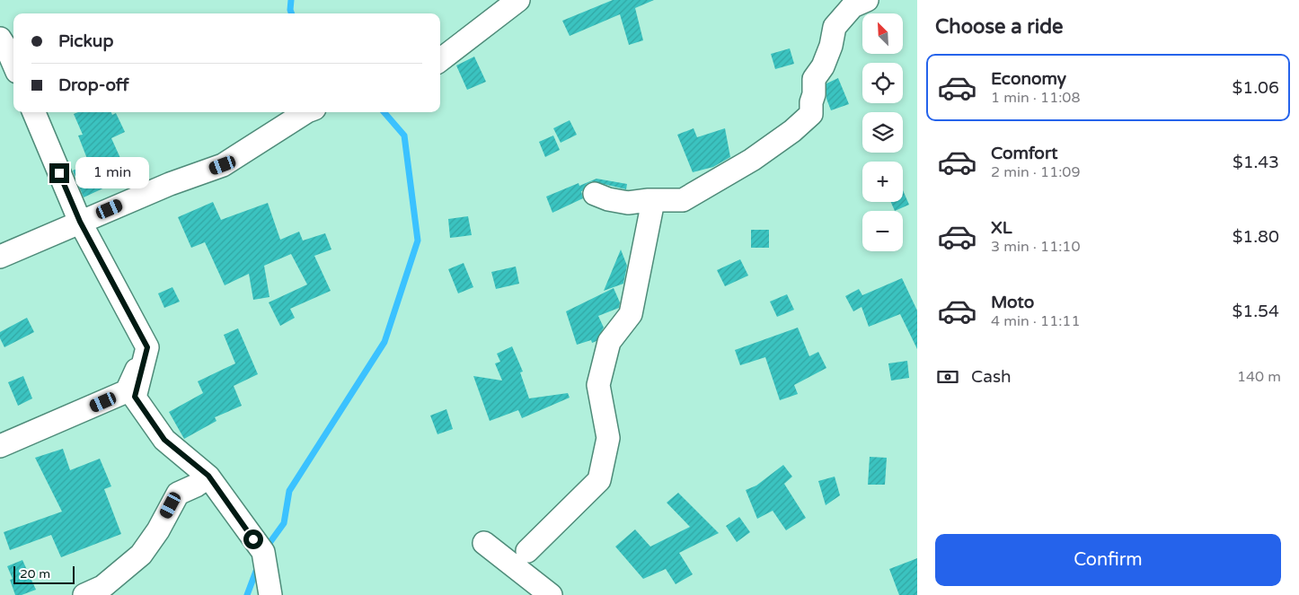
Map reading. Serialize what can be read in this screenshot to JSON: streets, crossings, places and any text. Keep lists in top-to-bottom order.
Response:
{
  "scale_bar": "20 m",
  "north": "top left",
  "page": {
    "heading": "Choose a ride",
    "map_buttons": ["+", "−"],
    "banner": ["Pickup", "Drop-off"],
    "list": [
      {
        "name": "Economy",
        "note": "1 min · 11:08",
        "value": "$1.06"
      },
      {
        "name": "Comfort",
        "note": "2 min · 11:09",
        "value": "$1.43"
      },
      {
        "name": "XL",
        "note": "3 min · 11:10",
        "value": "$1.80"
      },
      {
        "name": "Moto",
        "note": "4 min · 11:11",
        "value": "$1.54"
      }
    ],
    "bubble": "1 min",
    "pay": ["Cash", "140 m"],
    "buttons": "Confirm",
    "scale": "20 m"
  }
}
